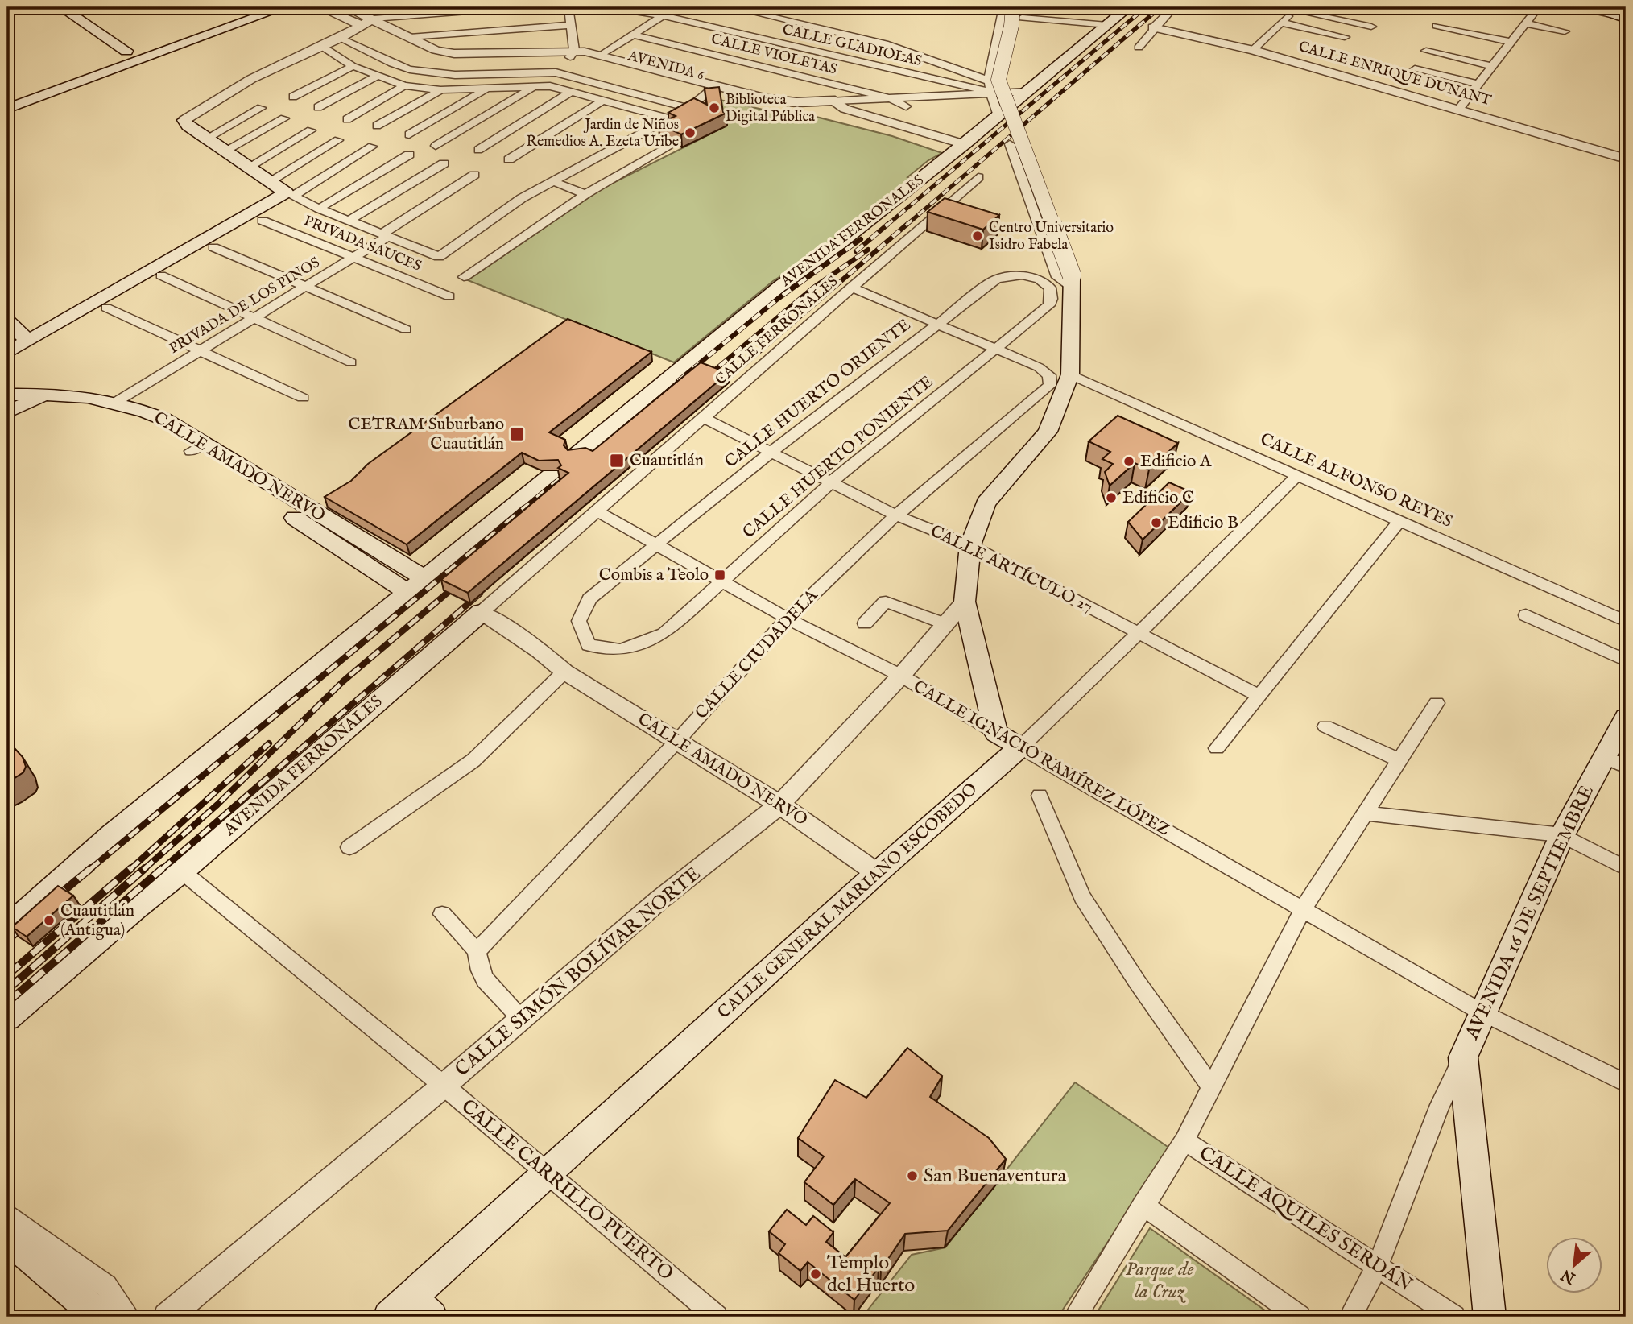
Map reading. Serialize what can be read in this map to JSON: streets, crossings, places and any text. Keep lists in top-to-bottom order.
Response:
{
  "streets": {
    "main road": [
      "AVENIDA FERRONALES",
      "CALLE AMADO NERVO",
      "CALLE IGNACIO RAMÍREZ LÓPEZ",
      "CALLE GENERAL MARIANO ESCOBEDO",
      "AVENIDA 16 DE SEPTIEMBRE"
    ],
    "street": [
      "CALLE GLADIOLAS",
      "CALLE VIOLETAS",
      "AVENIDA 6",
      "CALLE ENRIQUE DUNANT",
      "PRIVADA SAUCES",
      "PRIVADA DE LOS PINOS",
      "CALLE FERRONALES",
      "CALLE HUERTO ORIENTE",
      "CALLE HUERTO PONIENTE",
      "CALLE ALFONSO REYES",
      "CALLE ARTÍCULO 27",
      "CALLE CIUDADELA",
      "CALLE SIMÓN BOLÍVAR NORTE",
      "CALLE CARRILLO PUERTO",
      "CALLE AQUILES SERDÁN"
    ]
  },
  "crossings": [
    ["CALLE GLADIOLAS", "AVENIDA 6"],
    ["CALLE GLADIOLAS", "AVENIDA FERRONALES"],
    ["CALLE VIOLETAS", "AVENIDA 6"],
    ["AVENIDA 6", "AVENIDA FERRONALES"],
    ["AVENIDA FERRONALES", "CALLE FERRONALES"],
    ["AVENIDA FERRONALES", "CALLE AMADO NERVO"],
    ["AVENIDA FERRONALES", "CALLE IGNACIO RAMÍREZ LÓPEZ"],
    ["AVENIDA FERRONALES", "CALLE CARRILLO PUERTO"],
    ["PRIVADA SAUCES", "PRIVADA DE LOS PINOS"],
    ["PRIVADA DE LOS PINOS", "CALLE AMADO NERVO"],
    ["CALLE FERRONALES", "CALLE ARTÍCULO 27"],
    ["CALLE FERRONALES", "CALLE IGNACIO RAMÍREZ LÓPEZ"],
    ["CALLE HUERTO ORIENTE", "CALLE HUERTO PONIENTE"],
    ["CALLE HUERTO ORIENTE", "CALLE ARTÍCULO 27"],
    ["CALLE HUERTO ORIENTE", "CALLE IGNACIO RAMÍREZ LÓPEZ"],
    ["CALLE HUERTO PONIENTE", "CALLE ARTÍCULO 27"],
    ["CALLE HUERTO PONIENTE", "CALLE CIUDADELA"],
    ["CALLE HUERTO PONIENTE", "CALLE IGNACIO RAMÍREZ LÓPEZ"],
    ["CALLE AMADO NERVO", "CALLE CIUDADELA"],
    ["CALLE AMADO NERVO", "CALLE GENERAL MARIANO ESCOBEDO"],
    ["CALLE AMADO NERVO", "CALLE SIMÓN BOLÍVAR NORTE"],
    ["CALLE ALFONSO REYES", "CALLE GENERAL MARIANO ESCOBEDO"],
    ["CALLE ARTÍCULO 27", "CALLE CIUDADELA"],
    ["CALLE ARTÍCULO 27", "CALLE GENERAL MARIANO ESCOBEDO"],
    ["CALLE CIUDADELA", "CALLE IGNACIO RAMÍREZ LÓPEZ"],
    ["CALLE IGNACIO RAMÍREZ LÓPEZ", "CALLE GENERAL MARIANO ESCOBEDO"],
    ["CALLE IGNACIO RAMÍREZ LÓPEZ", "AVENIDA 16 DE SEPTIEMBRE"],
    ["CALLE IGNACIO RAMÍREZ LÓPEZ", "CALLE SIMÓN BOLÍVAR NORTE"],
    ["CALLE GENERAL MARIANO ESCOBEDO", "CALLE CARRILLO PUERTO"],
    ["CALLE SIMÓN BOLÍVAR NORTE", "CALLE CARRILLO PUERTO"]
  ],
  "parks": ["Parque de la Cruz"],
  "places": {
    "other": [
      "Biblioteca Digital Pública",
      "Jardin de Niños Remedios A. Ezeta Uribe",
      "Centro Universitario Isidro Fabela",
      "Edificio A",
      "Edificio C",
      "Edificio B",
      "Cuautitlán (Antigua)",
      "San Buenaventura",
      "Templo del Huerto"
    ],
    "transit": ["CETRAM Suburbano Cuautitlán", "Cuautitlán", "Combis a Teolo"]
  },
  "north": "bottom left"
}
